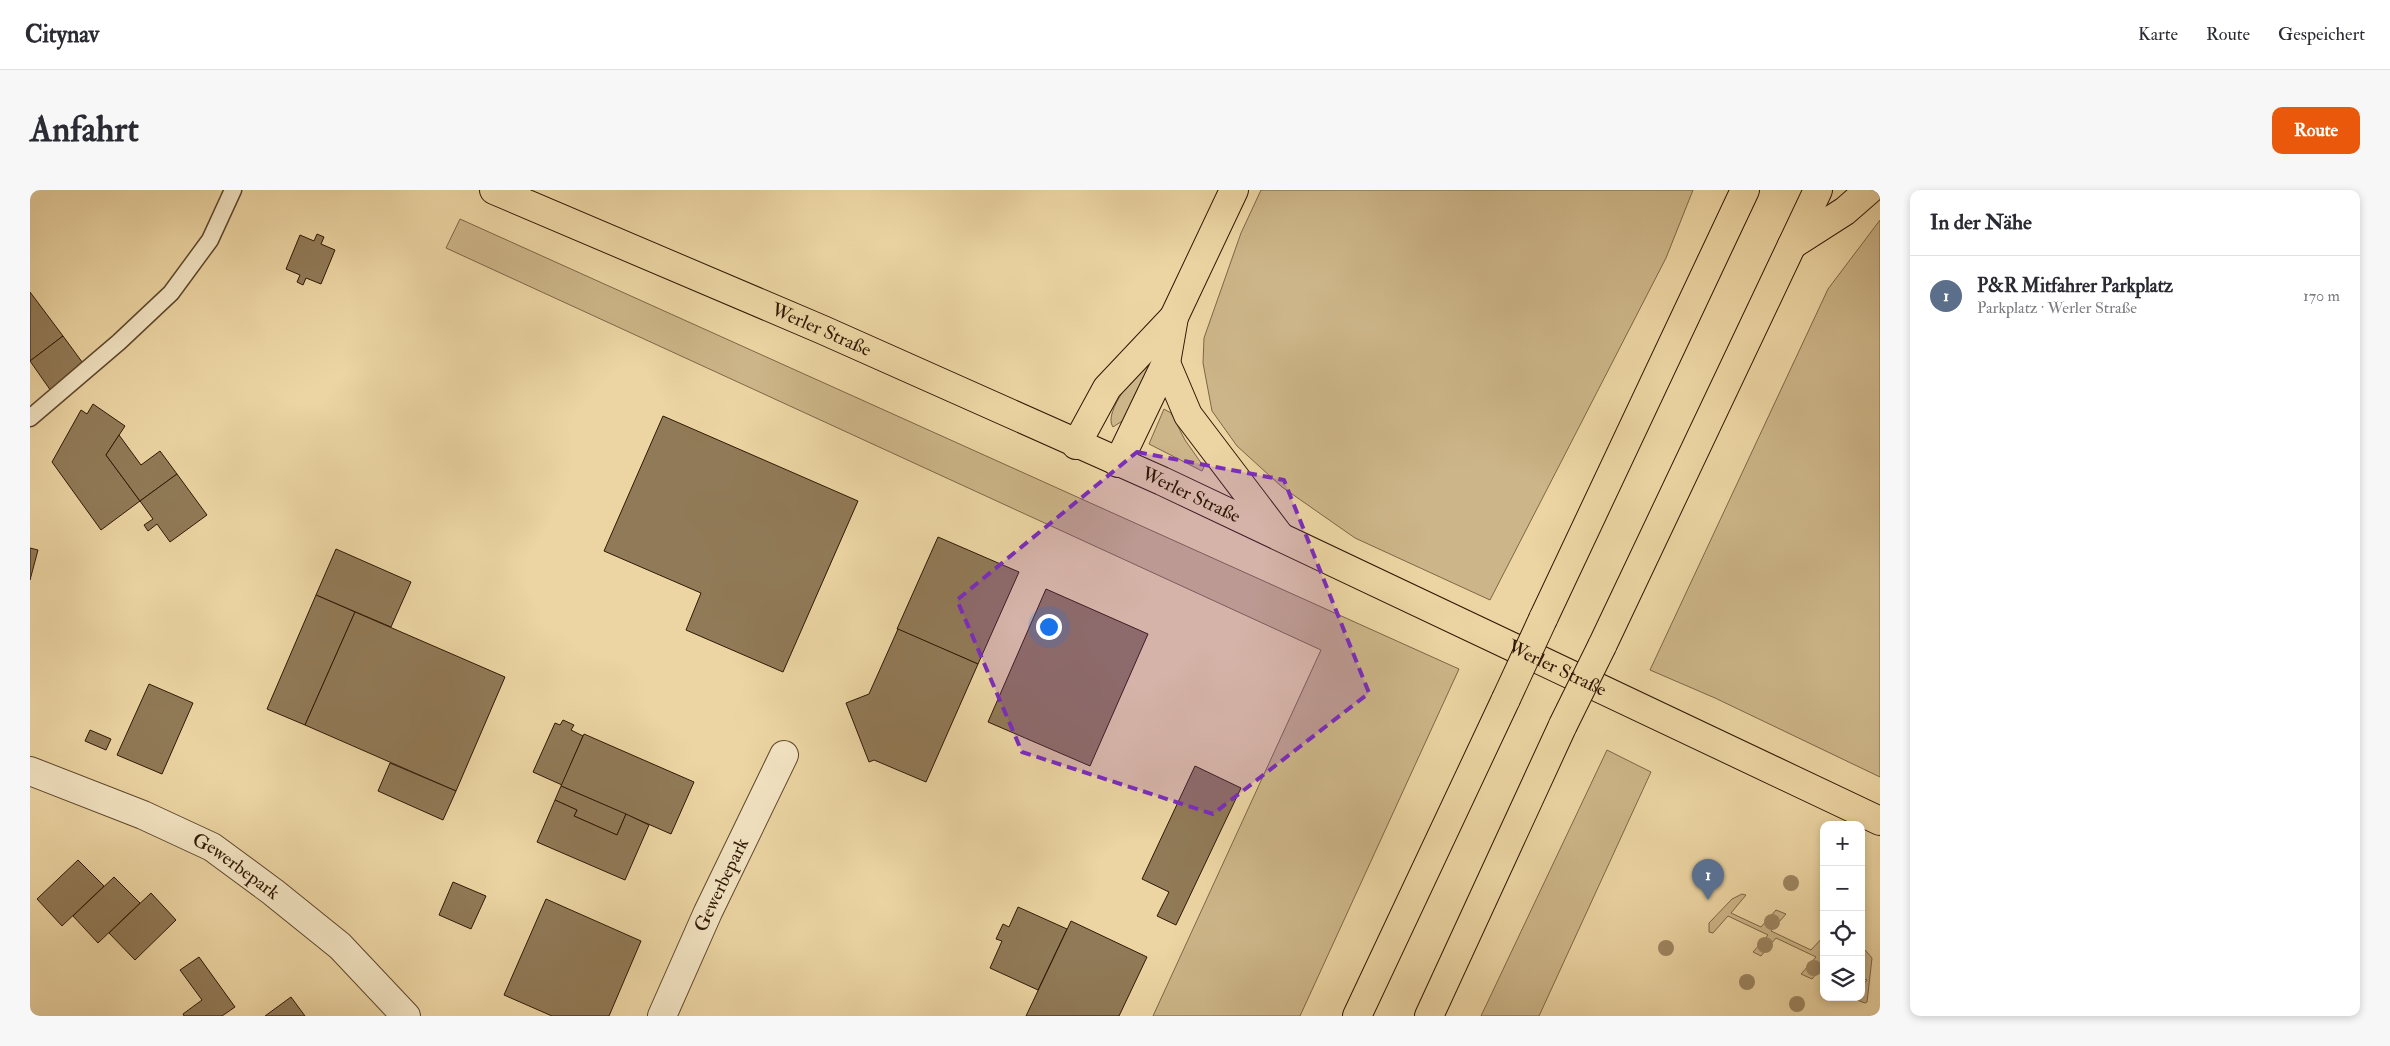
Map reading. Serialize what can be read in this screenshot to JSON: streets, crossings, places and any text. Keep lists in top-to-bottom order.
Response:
{
  "streets": {
    "main road": ["Werler Straße"],
    "street": ["Gewerbepark"]
  },
  "page": {
    "header": "Citynav",
    "nav": ["Karte", "Route", "Gespeichert"],
    "buttons": "Route",
    "title": "Anfahrt",
    "heading": "In der Nähe",
    "list": [
      {
        "mark": "1",
        "name": "P&R Mitfahrer Parkplatz",
        "note": "Parkplatz · Werler Straße",
        "value": "170 m"
      }
    ],
    "map_buttons": ["+", "−"],
    "pins": "1"
  }
}
